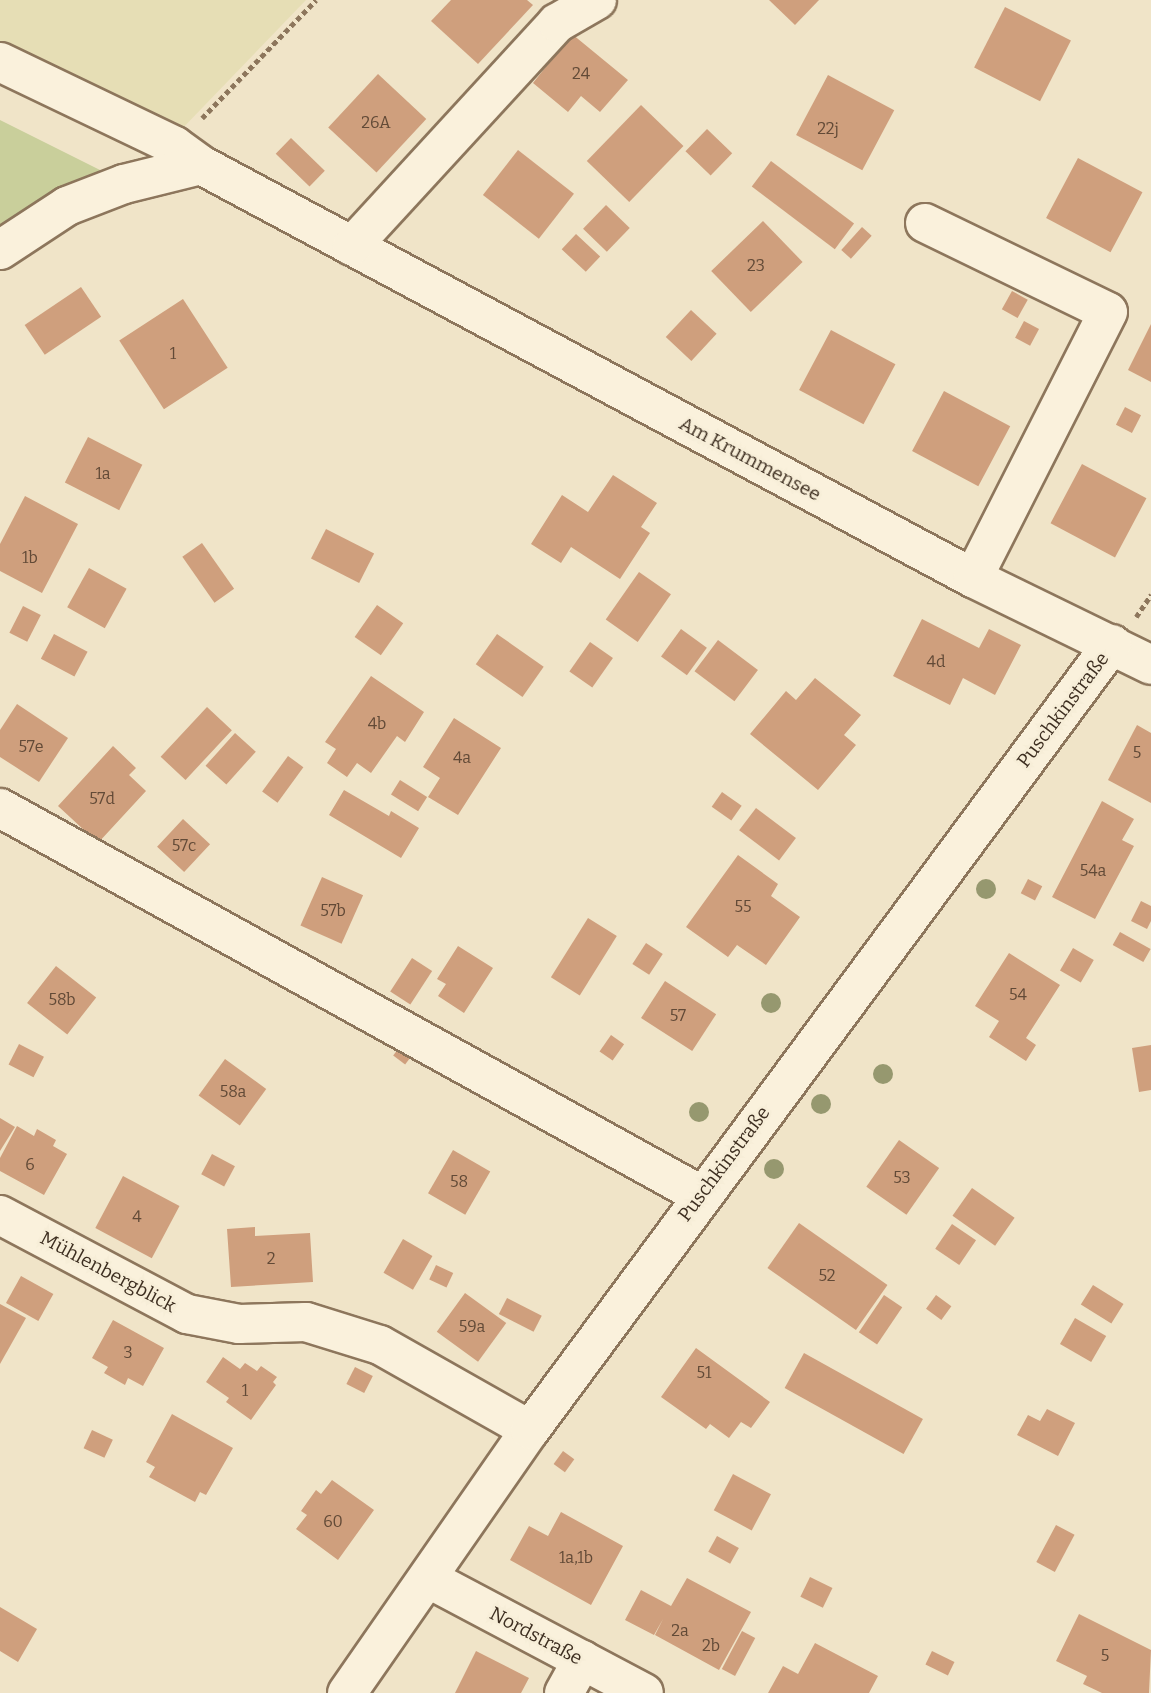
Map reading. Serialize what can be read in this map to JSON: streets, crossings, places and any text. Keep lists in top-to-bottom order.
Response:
{
  "streets": {
    "street": [
      "Am Krummensee",
      "Puschkinstraße",
      "Mühlenbergblick",
      "Nordstraße"
    ]
  },
  "crossings": [
    ["Am Krummensee", "Puschkinstraße"],
    ["Puschkinstraße", "Mühlenbergblick"],
    ["Puschkinstraße", "Nordstraße"]
  ],
  "house_numbers": [
    "24",
    "26A",
    "22j",
    "23",
    "1",
    "1a",
    "1b",
    "4d",
    "4b",
    "57e",
    "5",
    "4a",
    "57d",
    "57c",
    "54a",
    "55",
    "57b",
    "54",
    "58b",
    "57",
    "58a",
    "6",
    "53",
    "58",
    "4",
    "2",
    "52",
    "59a",
    "3",
    "51",
    "1",
    "60",
    "1a,1b",
    "2a",
    "2b",
    "5"
  ]
}
